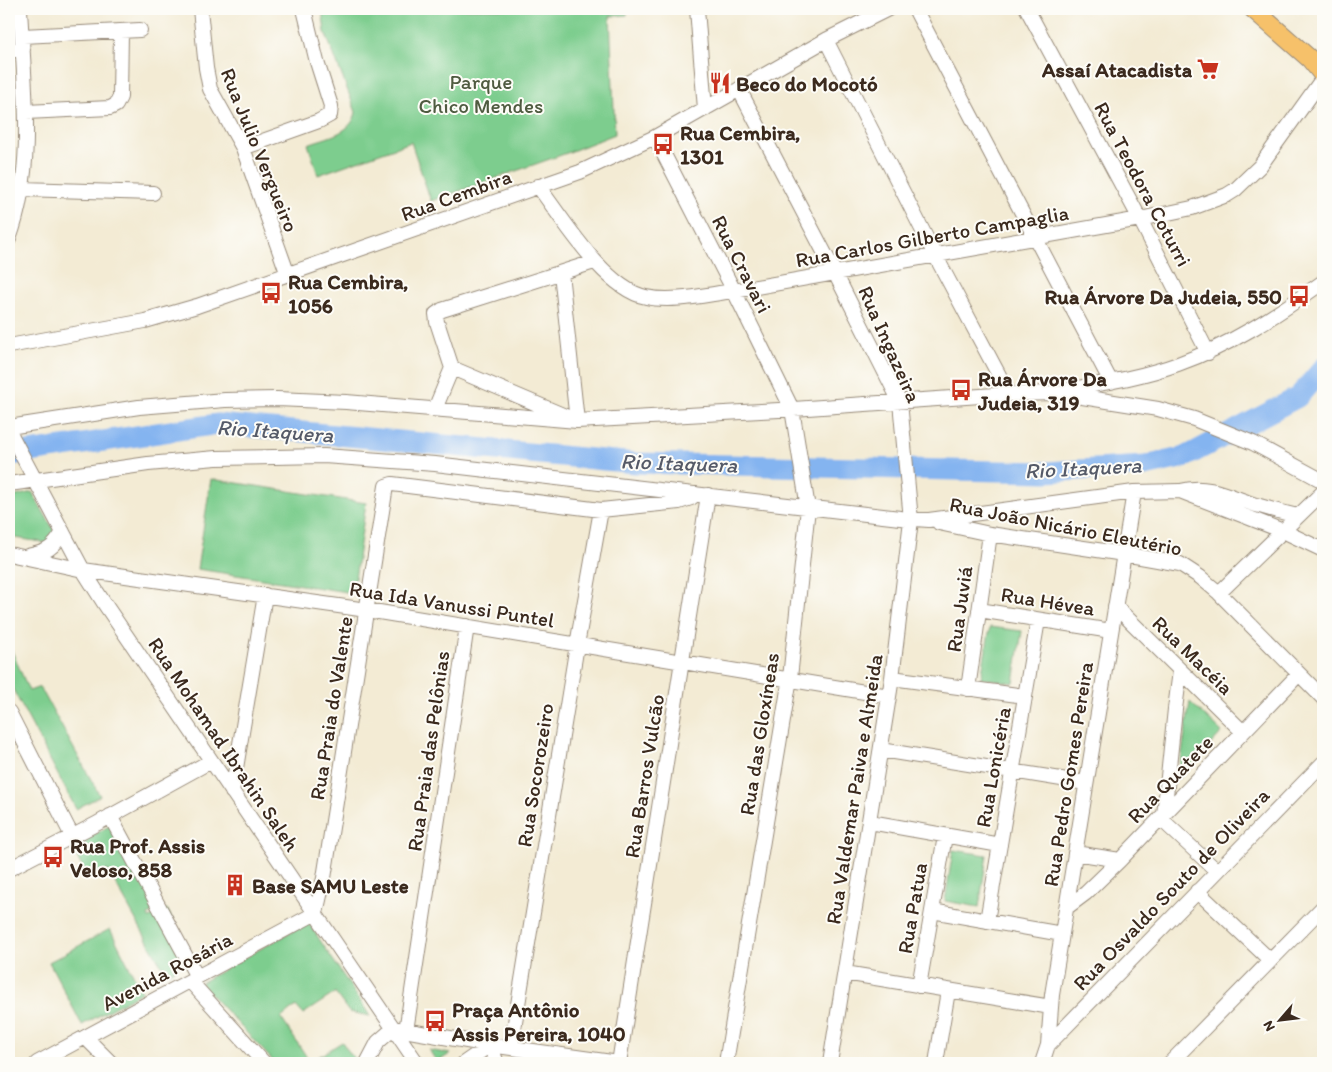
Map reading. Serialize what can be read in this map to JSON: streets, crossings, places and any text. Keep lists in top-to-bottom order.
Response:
{
  "streets": {
    "street": [
      "Rua Julio Vergueiro",
      "Rua Teodora Coturri",
      "Rua Cembira",
      "Rua Carlos Gilberto Campaglia",
      "Rua Cravari",
      "Rua Ingazeira",
      "Rua João Nicário Eleutério",
      "Rua Hévea",
      "Rua Ida Vanussi Puntel",
      "Rua Juviá",
      "Rua Macéia",
      "Rua Praia do Valente",
      "Rua das Gloxíneas",
      "Rua Mohamad Ibrahin Saleh",
      "Rua Praia das Pelônias",
      "Rua Lonicéria",
      "Rua Pedro Gomes Pereira",
      "Rua Socorozeiro",
      "Rua Barros Vulcão",
      "Rua Quatete",
      "Rua Valdemar Paiva e Almeida",
      "Rua Osvaldo Souto de Oliveira",
      "Rua Patua",
      "Avenida Rosária"
    ]
  },
  "crossings": [
    ["Rua Julio Vergueiro", "Rua Cembira"],
    ["Rua Teodora Coturri", "Rua Carlos Gilberto Campaglia"],
    ["Rua Cembira", "Rua Carlos Gilberto Campaglia"],
    ["Rua Cembira", "Rua Cravari"],
    ["Rua Cembira", "Rua Ingazeira"],
    ["Rua Carlos Gilberto Campaglia", "Rua Cravari"],
    ["Rua Carlos Gilberto Campaglia", "Rua Ingazeira"],
    ["Rua Cravari", "Rua das Gloxíneas"],
    ["Rua Ingazeira", "Rua Valdemar Paiva e Almeida"],
    ["Rua João Nicário Eleutério", "Rua Juviá"],
    ["Rua João Nicário Eleutério", "Rua Pedro Gomes Pereira"],
    ["Rua João Nicário Eleutério", "Rua Quatete"],
    ["Rua Hévea", "Rua Juviá"],
    ["Rua Hévea", "Rua Lonicéria"],
    ["Rua Hévea", "Rua Pedro Gomes Pereira"],
    ["Rua Ida Vanussi Puntel", "Rua Praia do Valente"],
    ["Rua Ida Vanussi Puntel", "Rua das Gloxíneas"],
    ["Rua Ida Vanussi Puntel", "Rua Mohamad Ibrahin Saleh"],
    ["Rua Ida Vanussi Puntel", "Rua Praia das Pelônias"],
    ["Rua Ida Vanussi Puntel", "Rua Socorozeiro"],
    ["Rua Ida Vanussi Puntel", "Rua Barros Vulcão"],
    ["Rua Ida Vanussi Puntel", "Rua Valdemar Paiva e Almeida"],
    ["Rua Macéia", "Rua Pedro Gomes Pereira"],
    ["Rua Macéia", "Rua Quatete"],
    ["Rua Praia do Valente", "Rua Mohamad Ibrahin Saleh"],
    ["Rua Praia do Valente", "Rua Socorozeiro"],
    ["Rua Praia do Valente", "Avenida Rosária"],
    ["Rua Mohamad Ibrahin Saleh", "Rua Praia das Pelônias"],
    ["Rua Mohamad Ibrahin Saleh", "Avenida Rosária"],
    ["Rua Pedro Gomes Pereira", "Rua Quatete"],
    ["Rua Pedro Gomes Pereira", "Rua Osvaldo Souto de Oliveira"]
  ],
  "water": ["Rio Itaquera"],
  "parks": ["Parque Chico Mendes"],
  "places": {
    "supermarket": ["Assaí Atacadista"],
    "restaurant": ["Beco do Mocotó"],
    "bus stop": [
      "Rua Cembira, 1301",
      "Rua Cembira, 1056",
      "Rua Árvore Da Judeia, 550",
      "Rua Árvore Da Judeia, 319",
      "Rua Prof. Assis Veloso, 858",
      "Praça Antônio Assis Pereira, 1040"
    ],
    "building": ["Base SAMU Leste"]
  },
  "north": "bottom left"
}
